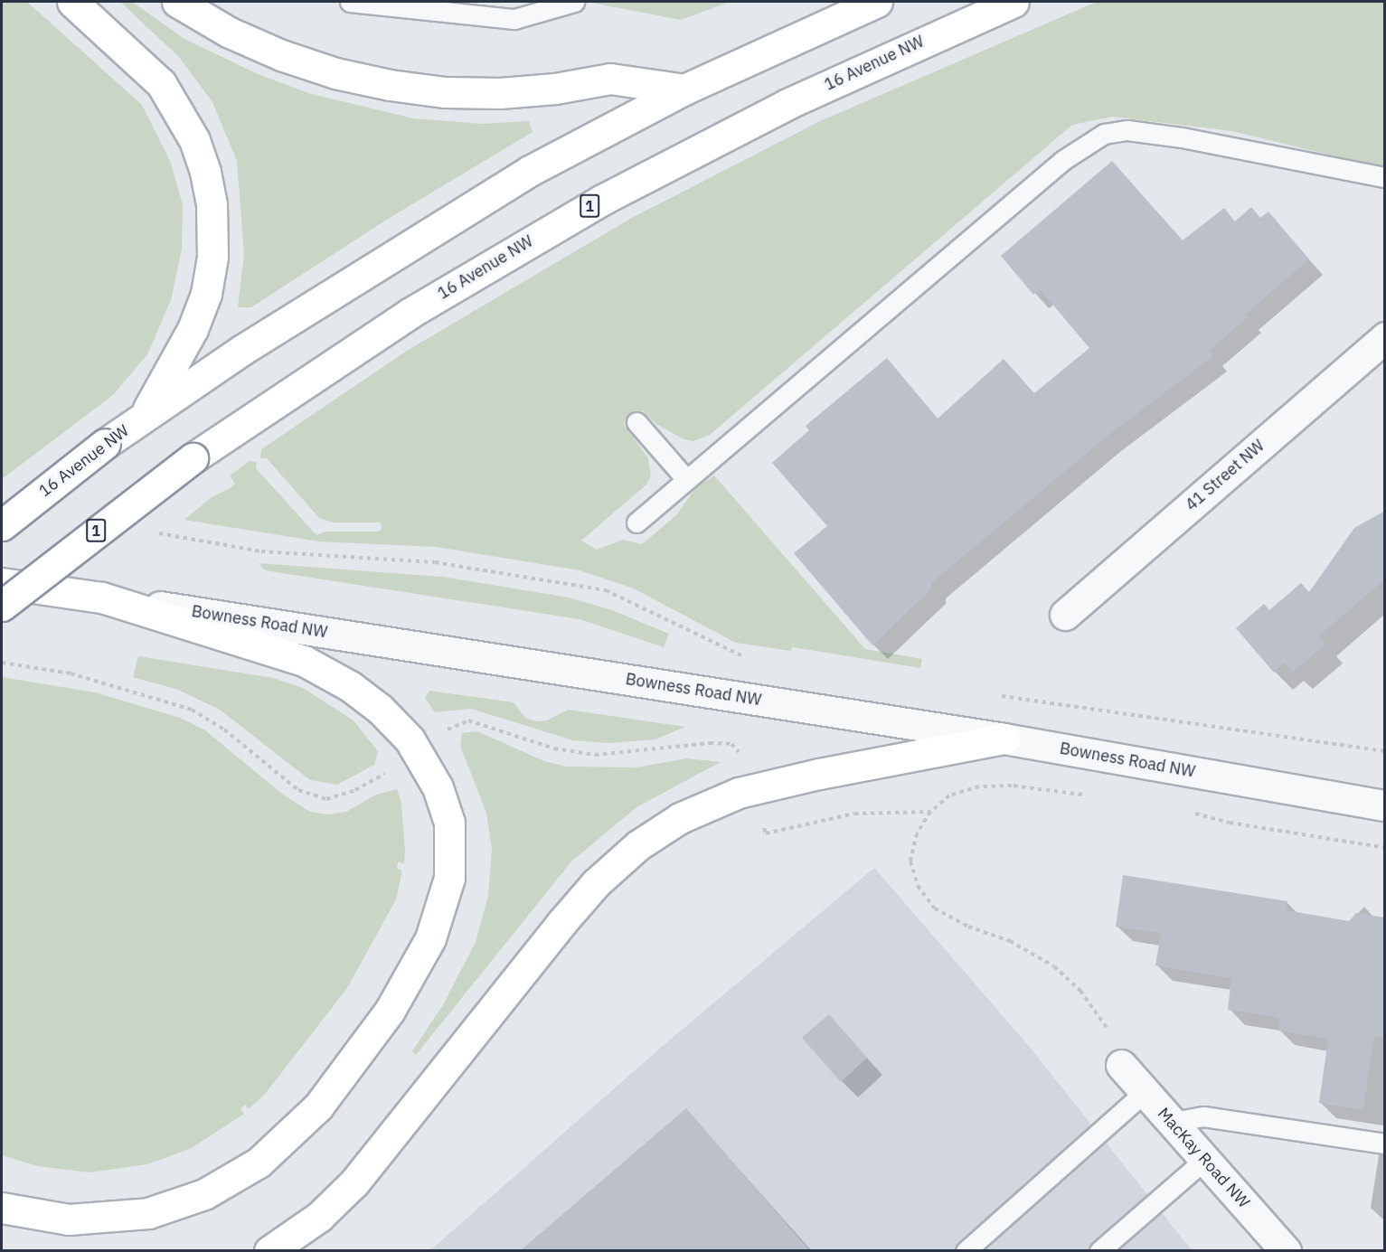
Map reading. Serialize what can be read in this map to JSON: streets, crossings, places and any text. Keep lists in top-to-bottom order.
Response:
{
  "streets": {
    "main road": ["16 Avenue NW", "1", "Bowness Road NW"],
    "street": ["41 Street NW", "MacKay Road NW"]
  }
}
